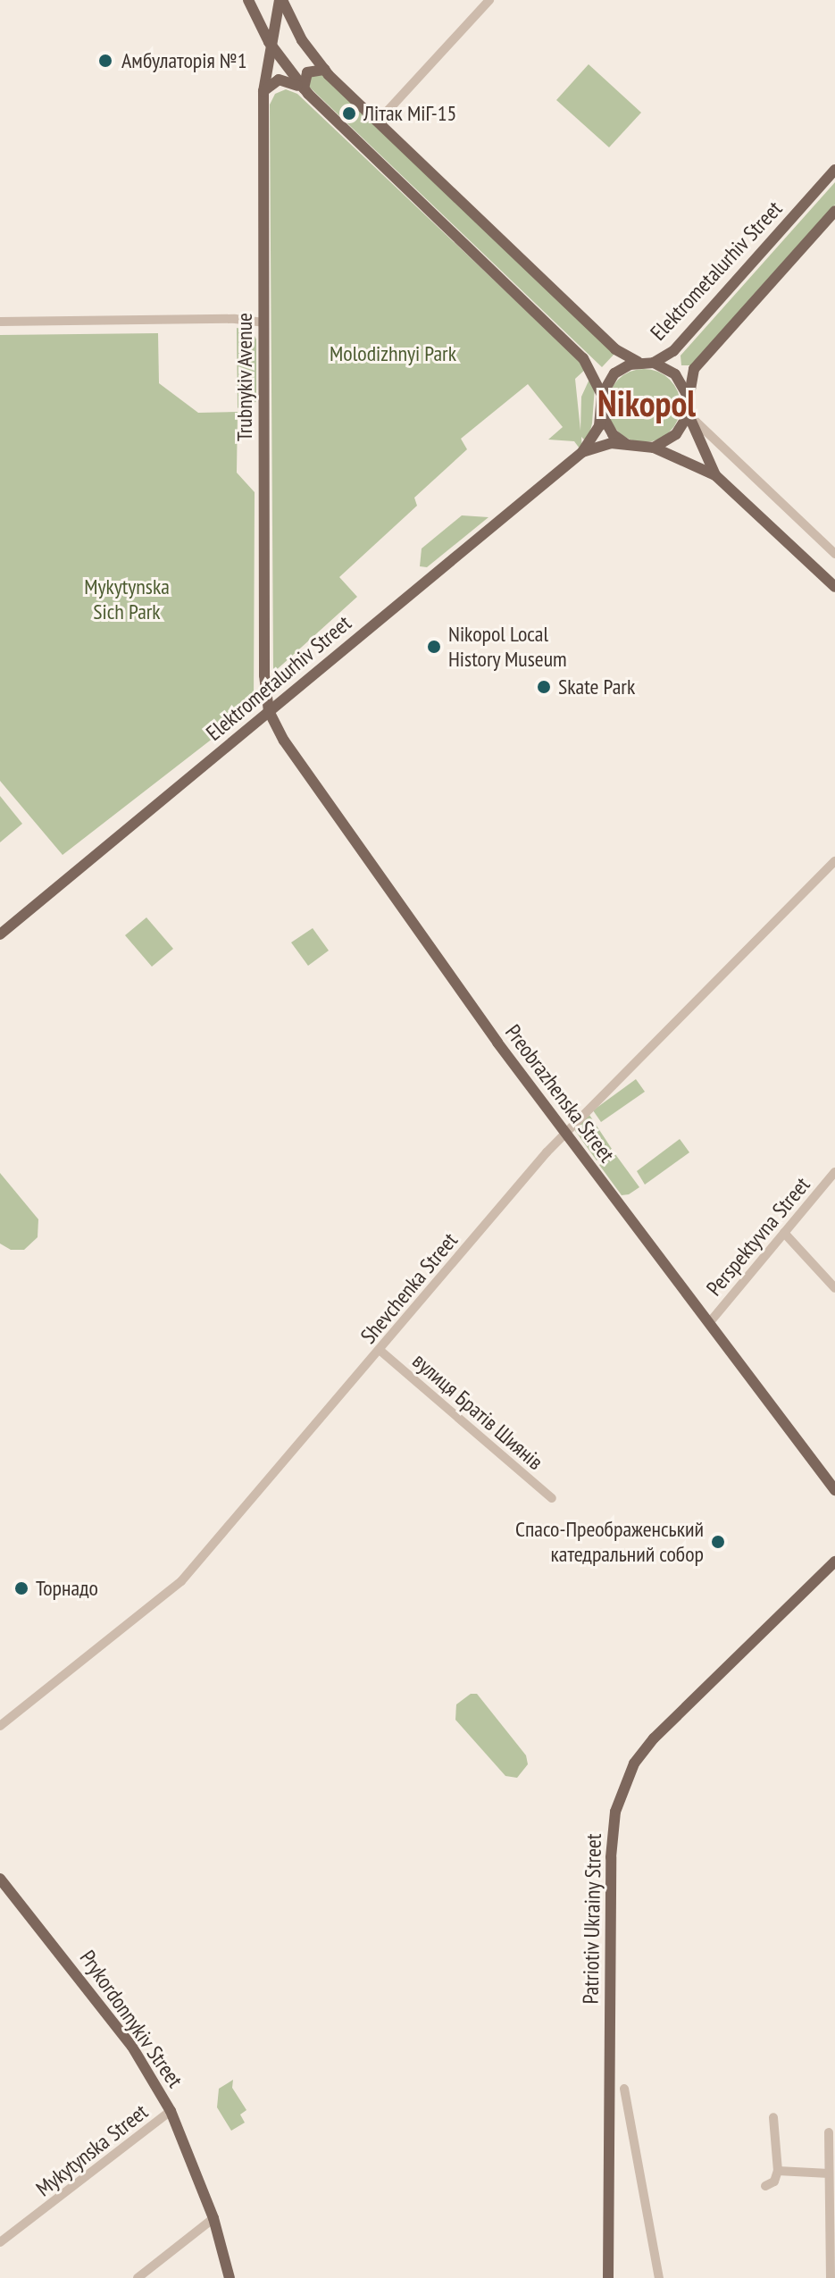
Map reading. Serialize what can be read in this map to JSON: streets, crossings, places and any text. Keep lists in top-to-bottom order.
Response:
{
  "streets": {
    "main road": [
      "Elektrometalurhiv Street",
      "Trubnykiv Avenue",
      "Preobrazhenska Street",
      "Patriotiv Ukrainy Street",
      "Prykordonnykiv Street"
    ],
    "street": [
      "Perspektyvna Street",
      "Shevchenka Street",
      "вулиця Братів Шиянів",
      "Mykytynska Street"
    ]
  },
  "crossings": [
    ["Elektrometalurhiv Street", "Trubnykiv Avenue"],
    ["Elektrometalurhiv Street", "Preobrazhenska Street"],
    ["Trubnykiv Avenue", "Preobrazhenska Street"],
    ["Preobrazhenska Street", "Perspektyvna Street"],
    ["Preobrazhenska Street", "Shevchenka Street"],
    ["Shevchenka Street", "вулиця Братів Шиянів"],
    ["Prykordonnykiv Street", "Mykytynska Street"]
  ],
  "districts": ["Nikopol"],
  "parks": ["Molodizhnyi Park", "Mykytynska Sich Park"],
  "places": [
    "Амбулаторія №1",
    "Літак МіГ-15",
    "Nikopol Local History Museum",
    "Skate Park",
    "Спасо-Преображенський катедральний собор",
    "Торнадо"
  ]
}
